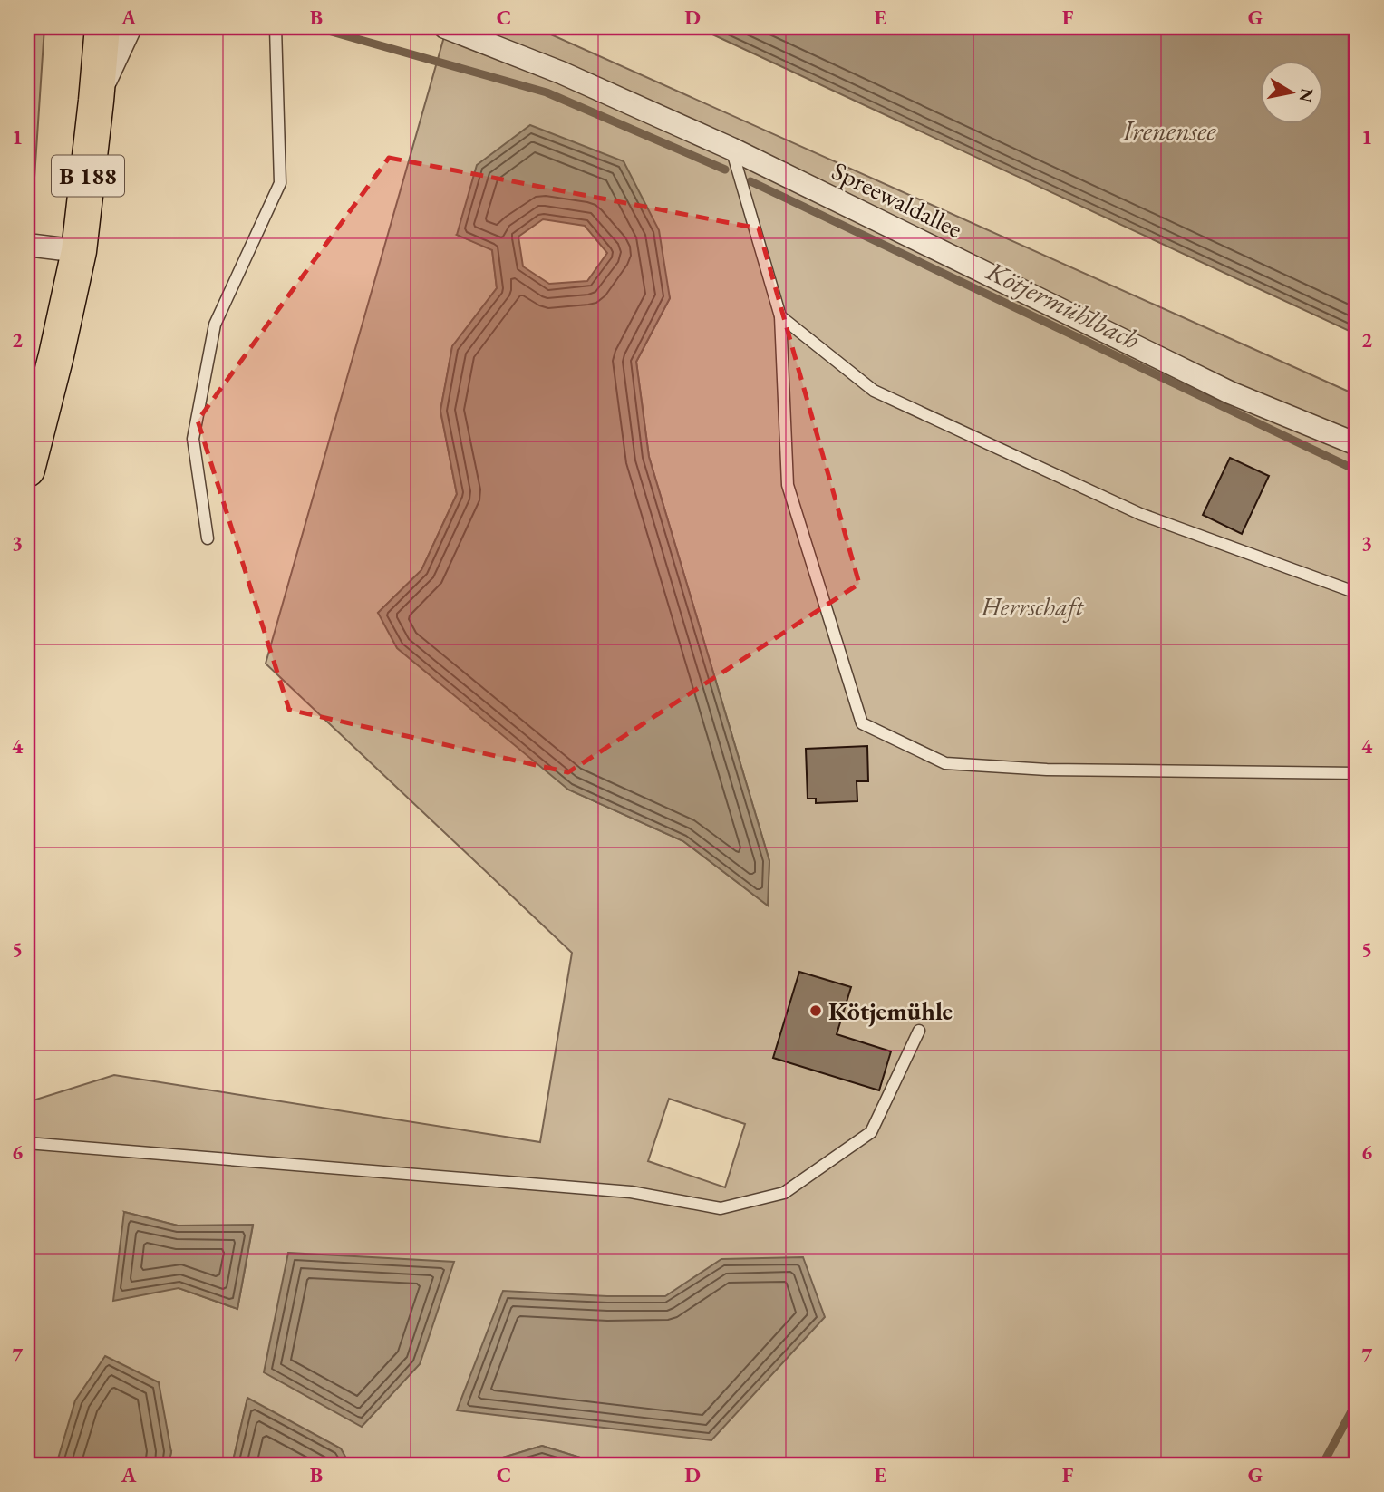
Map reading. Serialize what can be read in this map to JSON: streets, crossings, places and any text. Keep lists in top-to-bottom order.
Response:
{
  "streets": {
    "main road": ["B 188"],
    "street": ["Spreewaldallee"]
  },
  "water": ["Irenensee", "Kötjermühlbach"],
  "parks": ["Herrschaft"],
  "places": ["Kötjemühle"],
  "north": "right",
  "grid": {
    "columns": [
      "A",
      "B",
      "C",
      "D",
      "E",
      "F",
      "G"
    ],
    "rows": [
      "1",
      "2",
      "3",
      "4",
      "5",
      "6",
      "7"
    ]
  }
}
